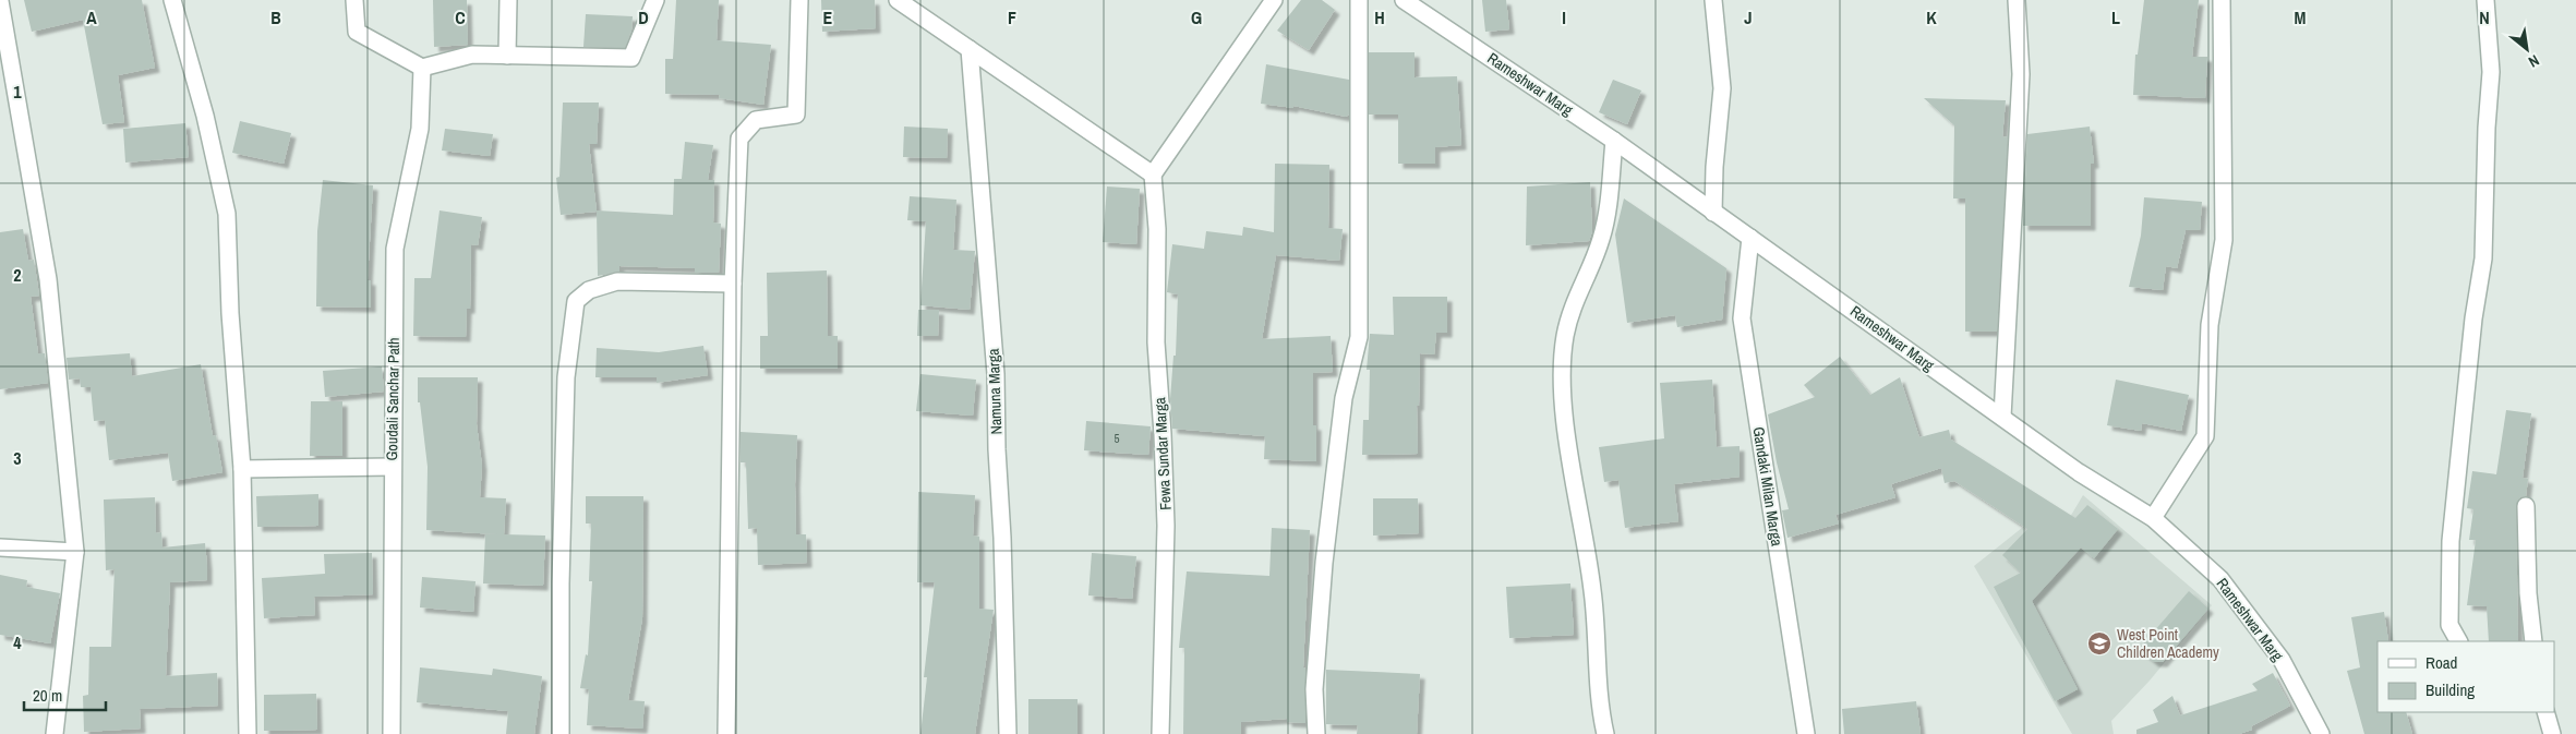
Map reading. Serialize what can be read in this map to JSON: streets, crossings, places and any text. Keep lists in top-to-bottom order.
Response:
{
  "streets": {
    "street": [
      "Rameshwar Marg",
      "Namuna Marga",
      "Goudali Sanchar Path",
      "Fewa Sundar Marga",
      "Gandaki Milan Marga"
    ]
  },
  "crossings": [
    ["Rameshwar Marg", "Gandaki Milan Marga"]
  ],
  "places": {
    "school or university": ["West Point Children Academy"]
  },
  "house_numbers": ["5"],
  "legend": ["Road", "Building"],
  "scale_bar": "20 m",
  "north": "bottom right",
  "grid": {
    "columns": [
      "A",
      "B",
      "C",
      "D",
      "E",
      "F",
      "G",
      "H",
      "I",
      "J",
      "K",
      "L",
      "M",
      "N"
    ],
    "rows": [
      "1",
      "2",
      "3",
      "4"
    ]
  }
}
